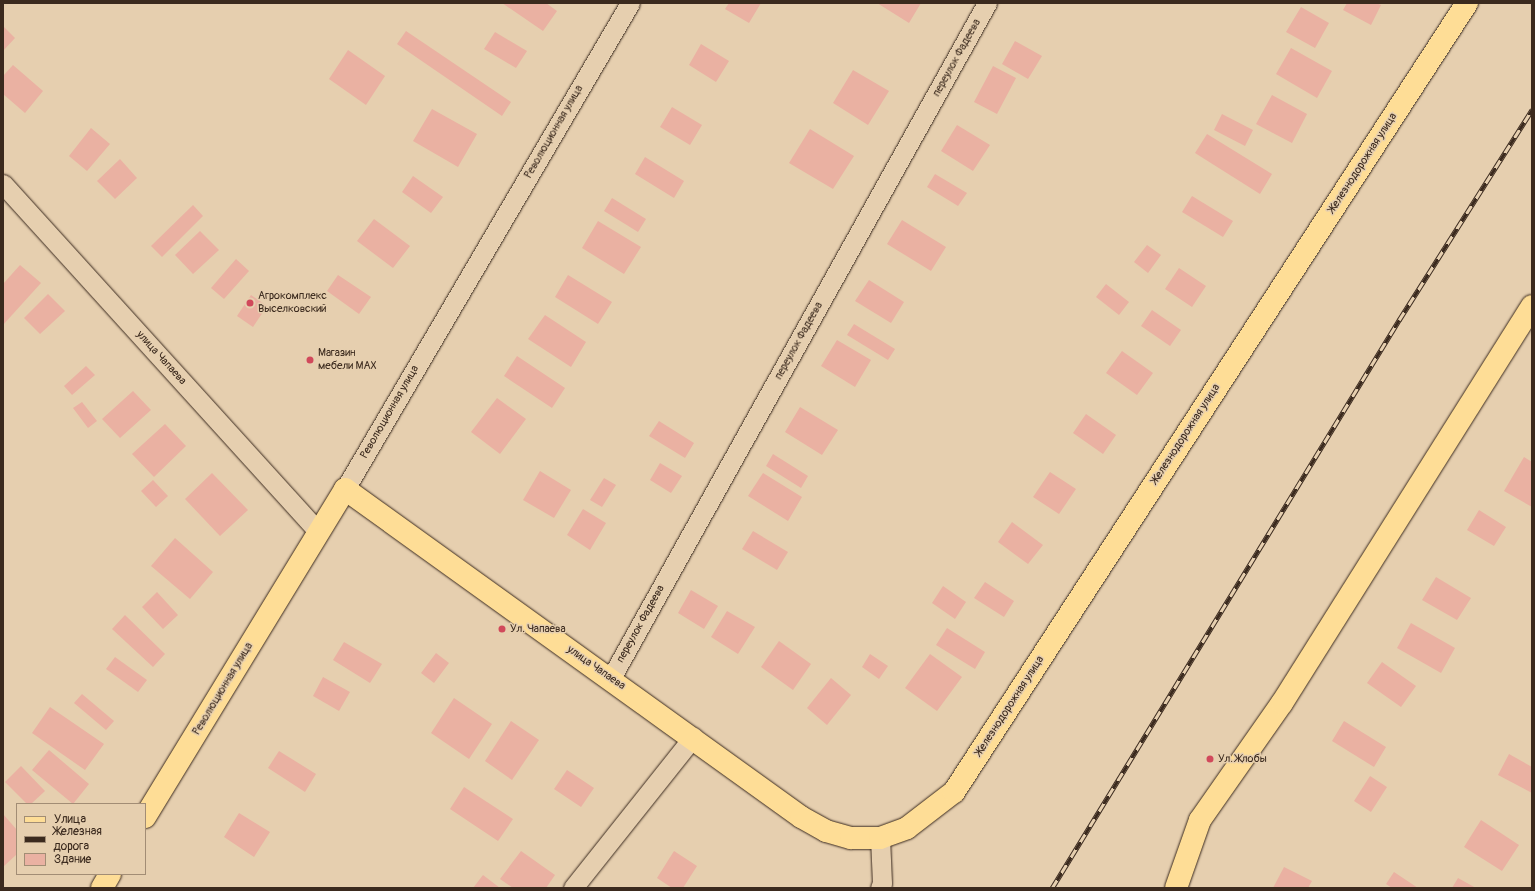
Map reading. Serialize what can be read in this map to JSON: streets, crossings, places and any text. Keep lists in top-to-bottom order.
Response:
{
  "streets": {
    "main road": ["Революционная улица", "Железнодорожная улица", "улица Чапаева"],
    "street": ["переулок Фадеева"]
  },
  "crossings": [
    ["переулок Фадеева", "улица Чапаева"],
    ["Революционная улица", "улица Чапаева"],
    ["Железнодорожная улица", "улица Чапаева"]
  ],
  "places": [
    "Агрокомплекс Выселковский",
    "Магазин мебели MAX",
    "Ул. Чапаева",
    "Ул. Жлобы"
  ],
  "legend": ["Улица", "Железная дорога", "Здание"]
}
